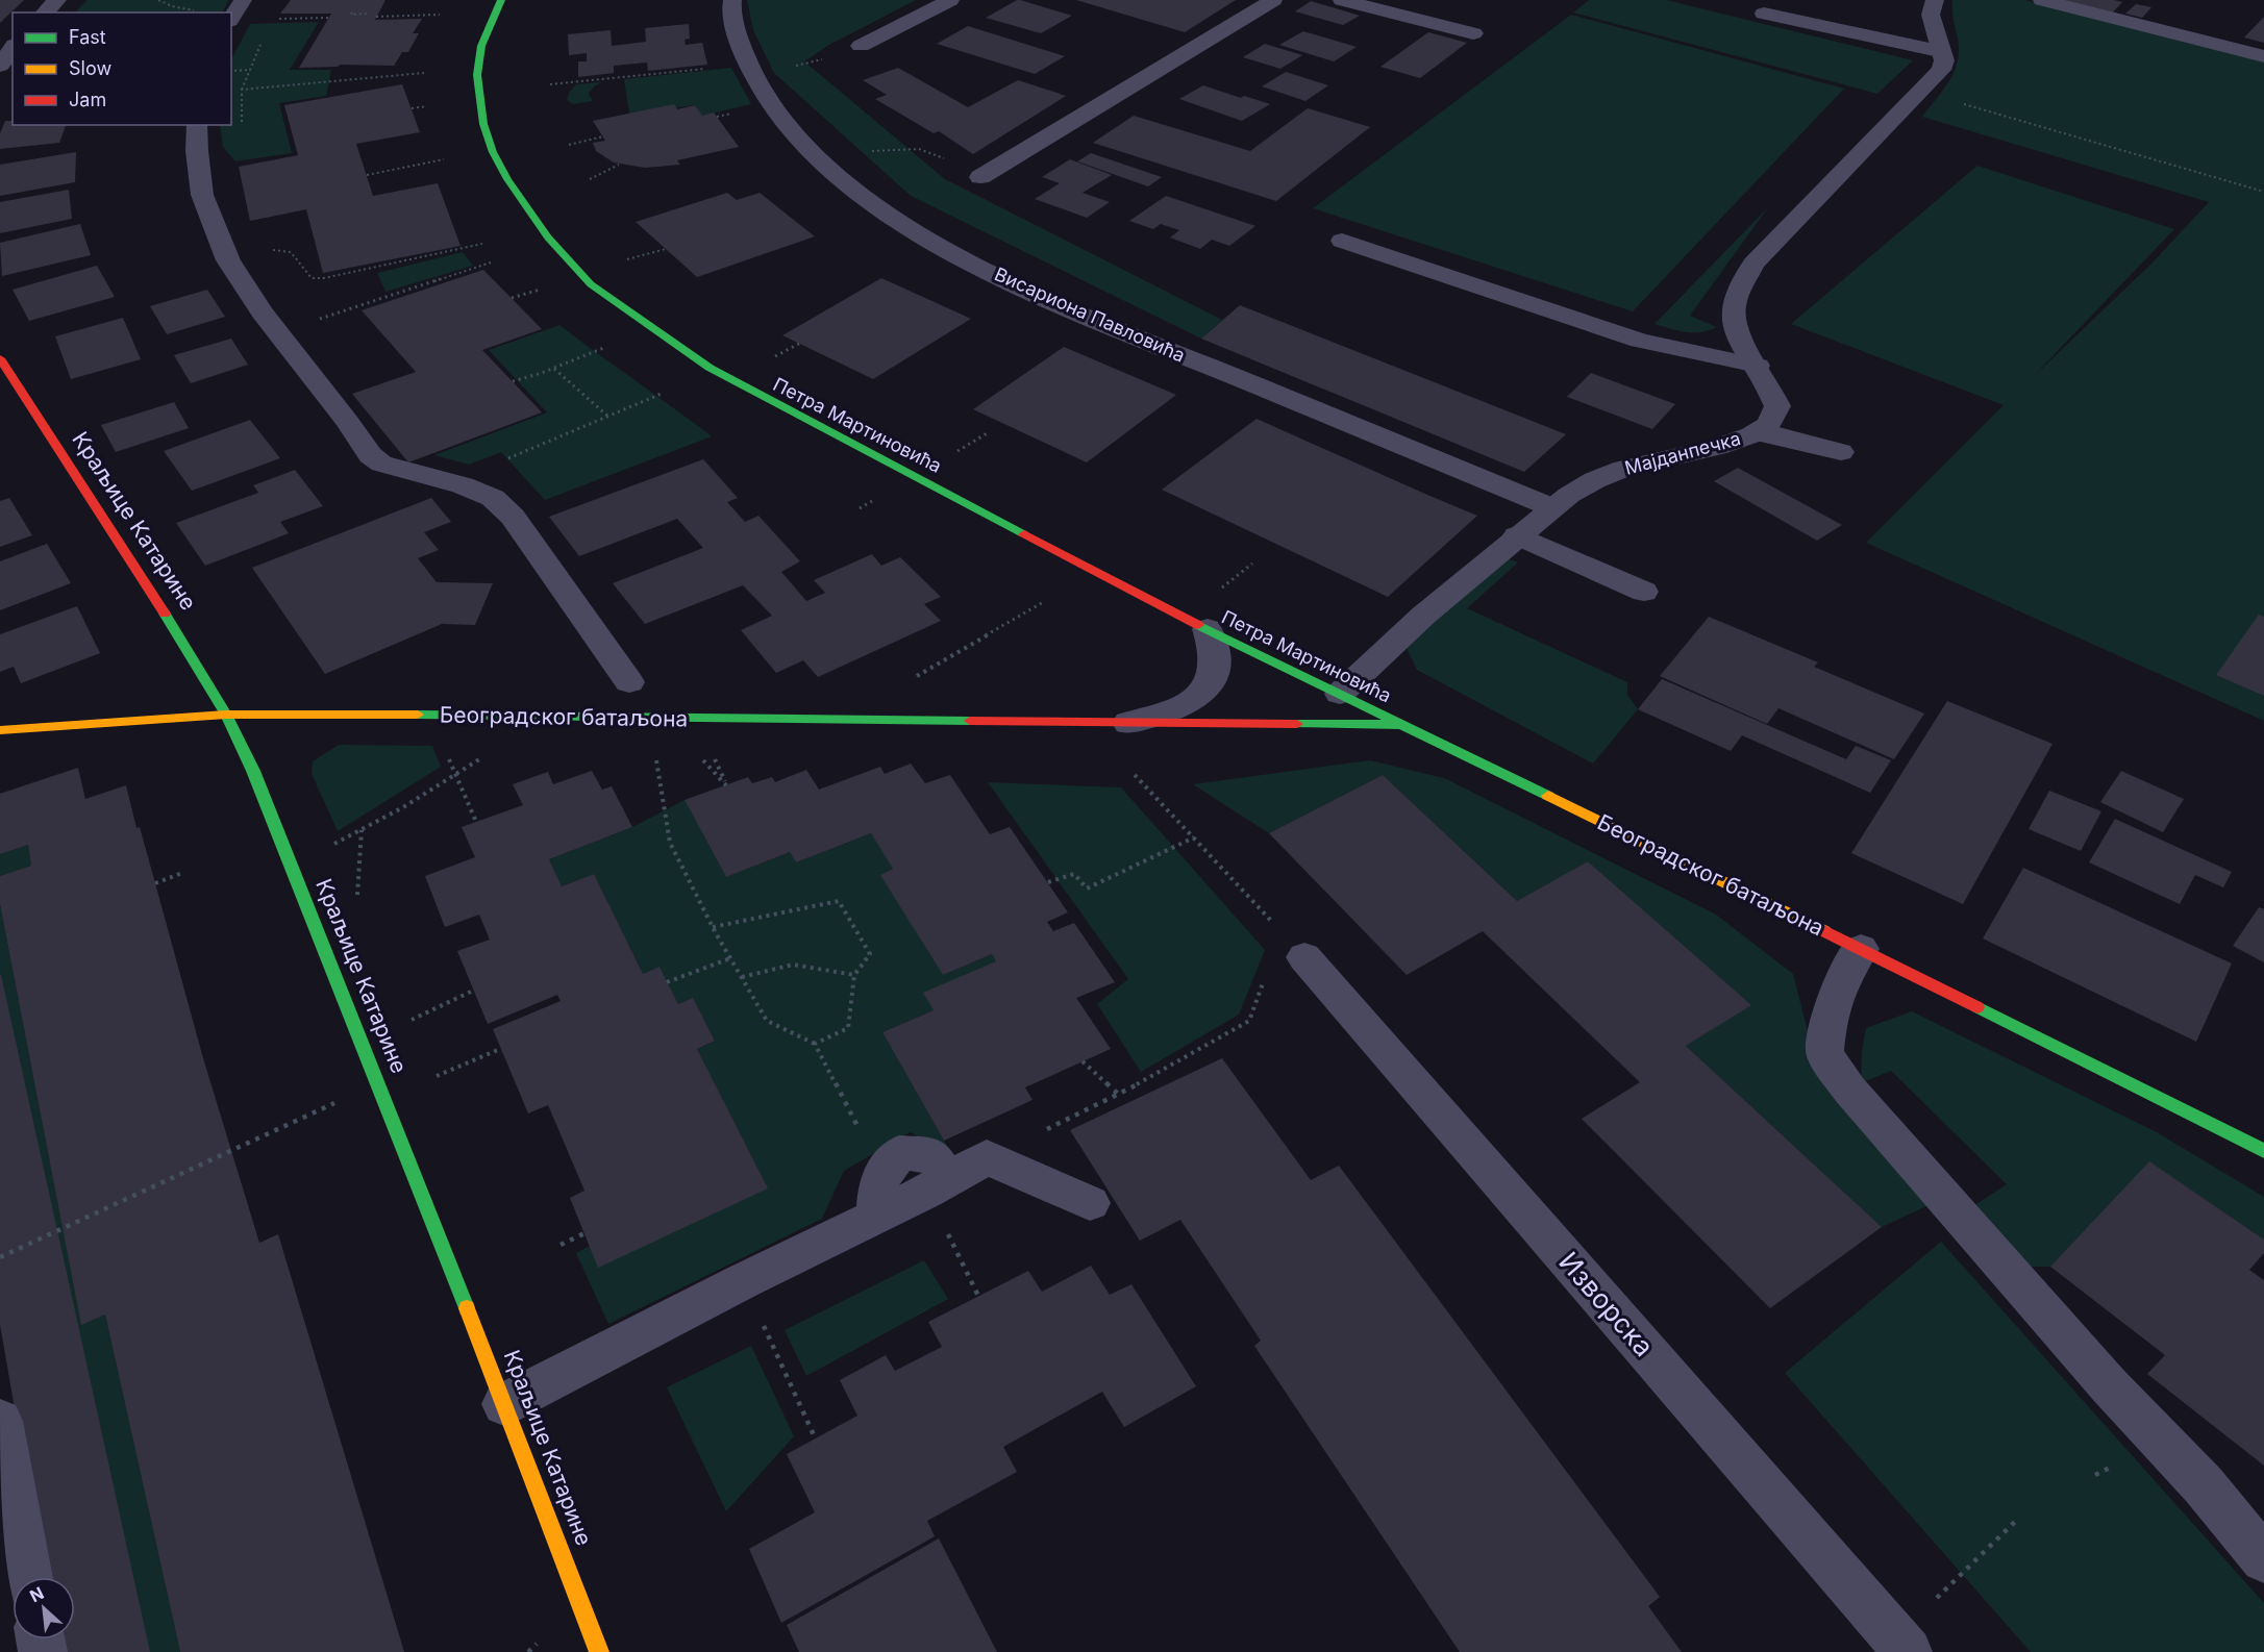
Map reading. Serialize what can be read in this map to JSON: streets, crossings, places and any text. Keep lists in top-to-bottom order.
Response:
{
  "streets": {
    "street": [
      "Висариона Павловића",
      "Петра Мартиновића",
      "Мајданпечка",
      "Краљице Катарине",
      "Београдског батаљона",
      "Изворска"
    ]
  },
  "crossings": [
    ["Висариона Павловића", "Мајданпечка"],
    ["Петра Мартиновића", "Мајданпечка"],
    ["Петра Мартиновића", "Београдског батаљона"],
    ["Краљице Катарине", "Београдског батаљона"]
  ],
  "legend": ["Fast", "Slow", "Jam"],
  "north": "top left"
}
